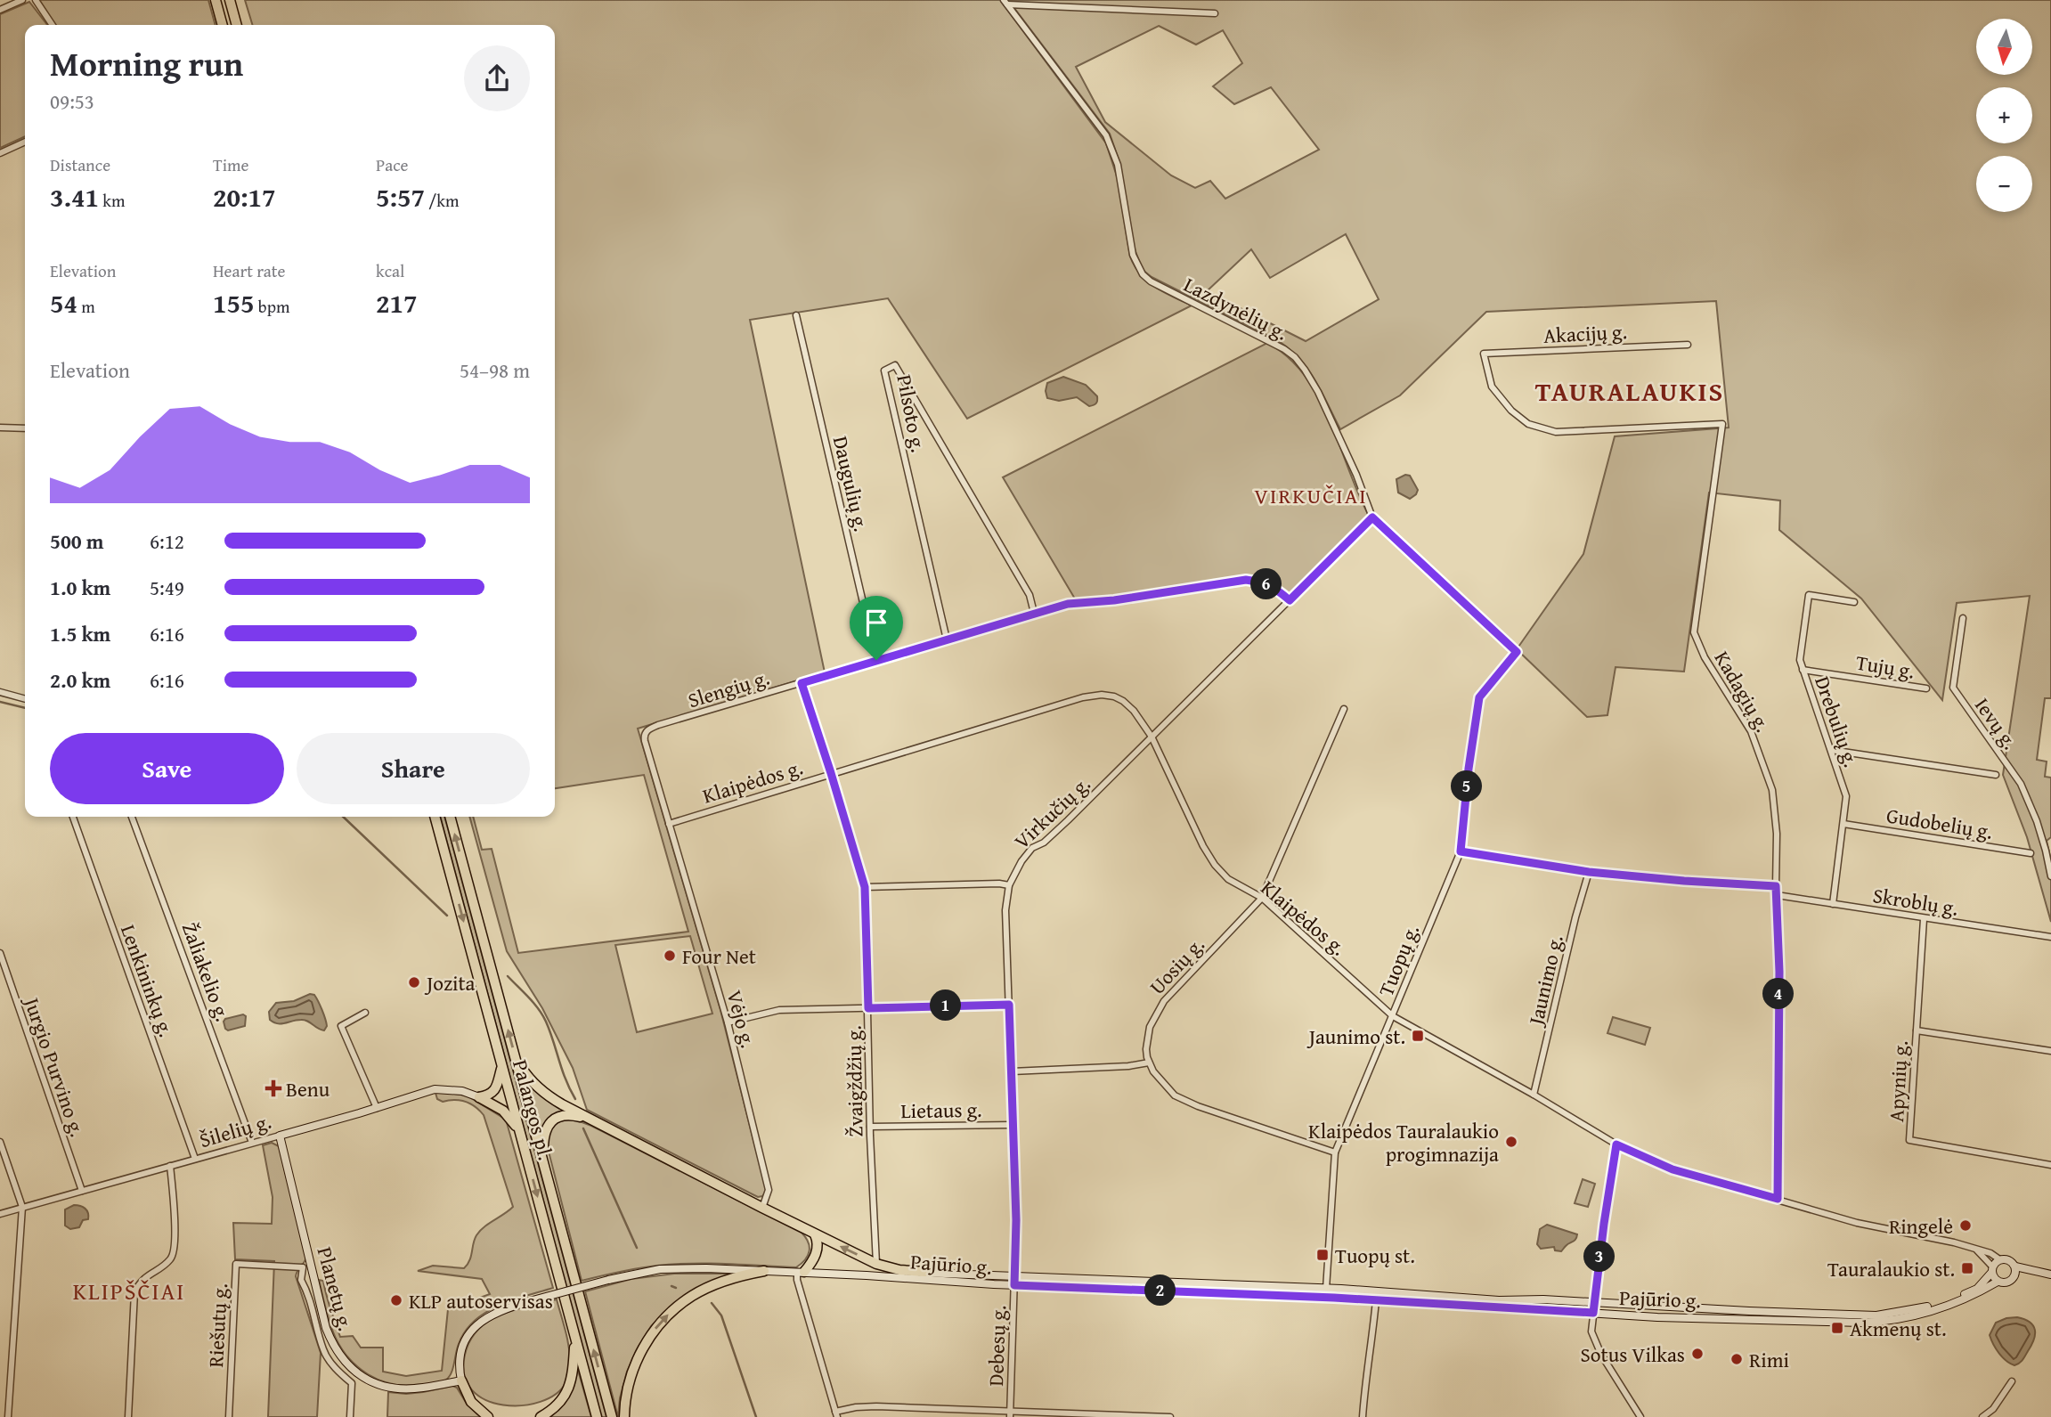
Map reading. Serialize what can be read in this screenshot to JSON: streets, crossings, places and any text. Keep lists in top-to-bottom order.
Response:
{
  "streets": {
    "highway": ["Palangos pl."],
    "main road": ["Šilelių g.", "Pajūrio g.", "Planetų g."],
    "street": [
      "Lazdynėlių g.",
      "Akacijų g.",
      "Pilsoto g.",
      "Daugulių g.",
      "Tujų g.",
      "Slengių g.",
      "Kadagių g.",
      "Drebulių g.",
      "Ievų g.",
      "Klaipėdos g.",
      "Virkučių g.",
      "Gudobelių g.",
      "Skroblų g.",
      "Tuopų g.",
      "Uosių g.",
      "Žaliakelio g.",
      "Jaunimo g.",
      "Lenkininkų g.",
      "Vėjo g.",
      "Jurgio Purvino g.",
      "Žvaigždžių g.",
      "Apynių g.",
      "Lietaus g.",
      "Riešutų g.",
      "Debesų g."
    ]
  },
  "crossings": [
    ["Lazdynėlių g.", "Virkučių g."],
    ["Lazdynėlių g.", "Tuopų g."],
    ["Akacijų g.", "Kadagių g."],
    ["Pilsoto g.", "Slengių g."],
    ["Daugulių g.", "Slengių g."],
    ["Tujų g.", "Drebulių g."],
    ["Slengių g.", "Virkučių g."],
    ["Slengių g.", "Vėjo g."],
    ["Slengių g.", "Žvaigždžių g."],
    ["Kadagių g.", "Klaipėdos g."],
    ["Kadagių g.", "Skroblų g."],
    ["Drebulių g.", "Gudobelių g."],
    ["Drebulių g.", "Skroblų g."],
    ["Klaipėdos g.", "Virkučių g."],
    ["Klaipėdos g.", "Tuopų g."],
    ["Klaipėdos g.", "Uosių g."],
    ["Klaipėdos g.", "Jaunimo g."],
    ["Klaipėdos g.", "Vėjo g."],
    ["Klaipėdos g.", "Žvaigždžių g."],
    ["Klaipėdos g.", "Pajūrio g."],
    ["Virkučių g.", "Lietaus g."],
    ["Virkučių g.", "Pajūrio g."],
    ["Virkučių g.", "Debesų g."],
    ["Skroblų g.", "Apynių g."],
    ["Tuopų g.", "Pajūrio g."],
    ["Žaliakelio g.", "Šilelių g."],
    ["Lenkininkų g.", "Šilelių g."],
    ["Jurgio Purvino g.", "Šilelių g."],
    ["Žvaigždžių g.", "Lietaus g."],
    ["Šilelių g.", "Planetų g."],
    ["Pajūrio g.", "Planetų g."],
    ["Pajūrio g.", "Debesų g."]
  ],
  "districts": ["TAURALAUKIS", "VIRKUČIAI", "KLIPŠČIAI"],
  "places": {
    "other": [
      "Four Net",
      "Jozita",
      "Klaipėdos Tauralaukio progimnazija",
      "Ringelė",
      "KLP autoservisas",
      "Sotus Vilkas",
      "Rimi"
    ],
    "transit": [
      "Jaunimo st.",
      "Tuopų st.",
      "Tauralaukio st.",
      "Akmenų st."
    ],
    "health": ["Benu"]
  },
  "north": "bottom",
  "page": {
    "map_buttons": ["+", "−"],
    "heading": ["Morning run", "09:53"],
    "stats": [
      ["Distance", "3.41 km"],
      ["Time", "20:17"],
      ["Pace", "5:57 /km"],
      ["Elevation", "54 m"],
      ["Heart rate", "155 bpm"],
      ["kcal", "217"]
    ],
    "chart": ["Elevation", "54–98 m"],
    "list": [
      {
        "name": "500 m",
        "note": "6:12"
      },
      {
        "name": "1.0 km",
        "note": "5:49"
      },
      {
        "name": "1.5 km",
        "note": "6:16"
      },
      {
        "name": "2.0 km",
        "note": "6:16"
      }
    ],
    "pins": [
      "6",
      "5",
      "4",
      "1",
      "3",
      "2"
    ],
    "buttons": ["Save", "Share"]
  }
}
